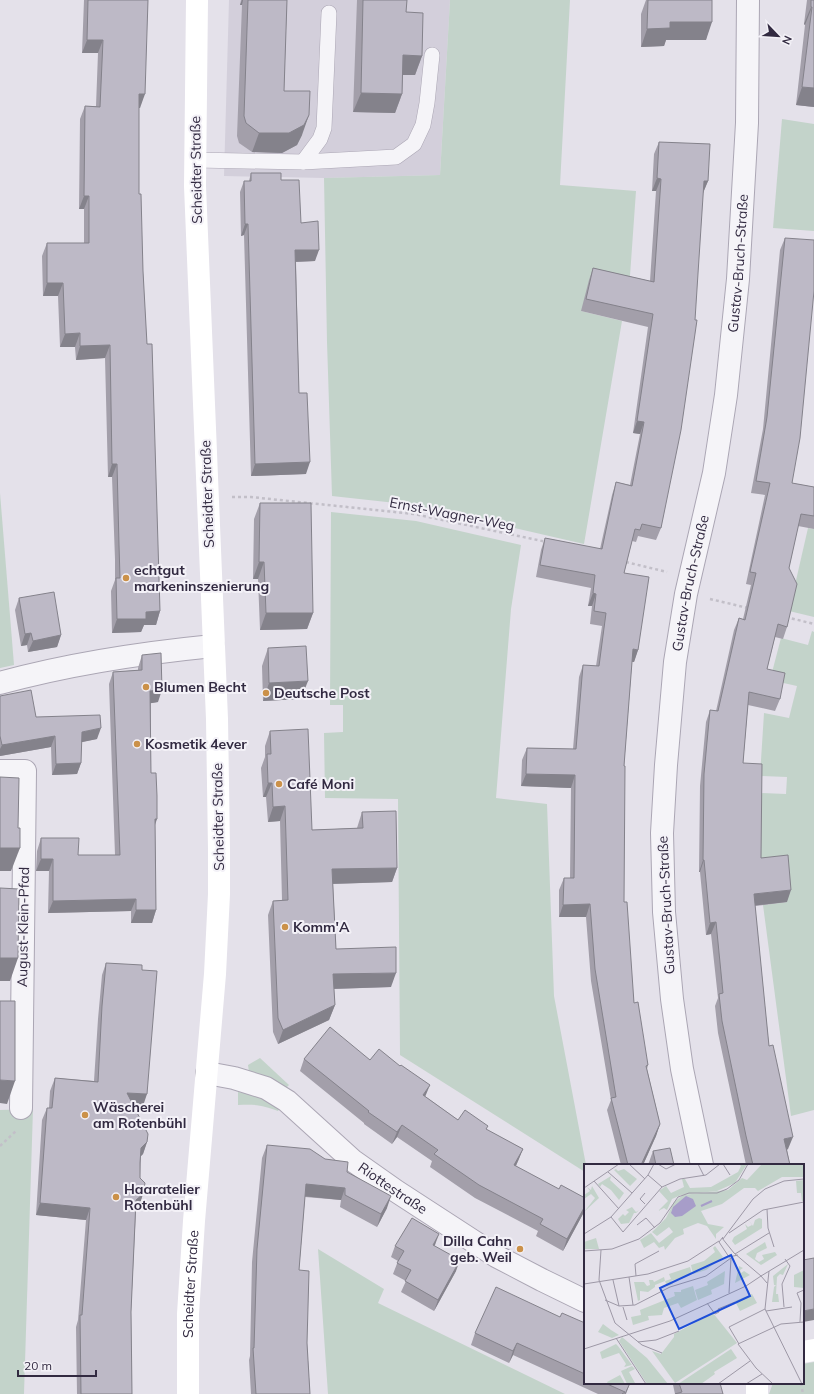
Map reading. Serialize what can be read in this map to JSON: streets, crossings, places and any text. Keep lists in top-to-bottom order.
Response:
{
  "streets": {
    "main road": ["Scheidter Straße"],
    "street": ["Gustav-Bruch-Straße", "August-Klein-Pfad", "Riottestraße"],
    "path": ["Ernst-Wagner-Weg"]
  },
  "crossings": [
    ["Scheidter Straße", "Ernst-Wagner-Weg"],
    ["Scheidter Straße", "Riottestraße"]
  ],
  "places": [
    "echtgut markeninszenierung",
    "Blumen Becht",
    "Deutsche Post",
    "Kosmetik 4ever",
    "Café Moni",
    "Komm'A",
    "Wäscherei am Rotenbühl",
    "Haaratelier Rotenbühl",
    "Dilla Cahn geb. Weil"
  ],
  "scale_bar": "20 m",
  "north": "bottom right"
}
